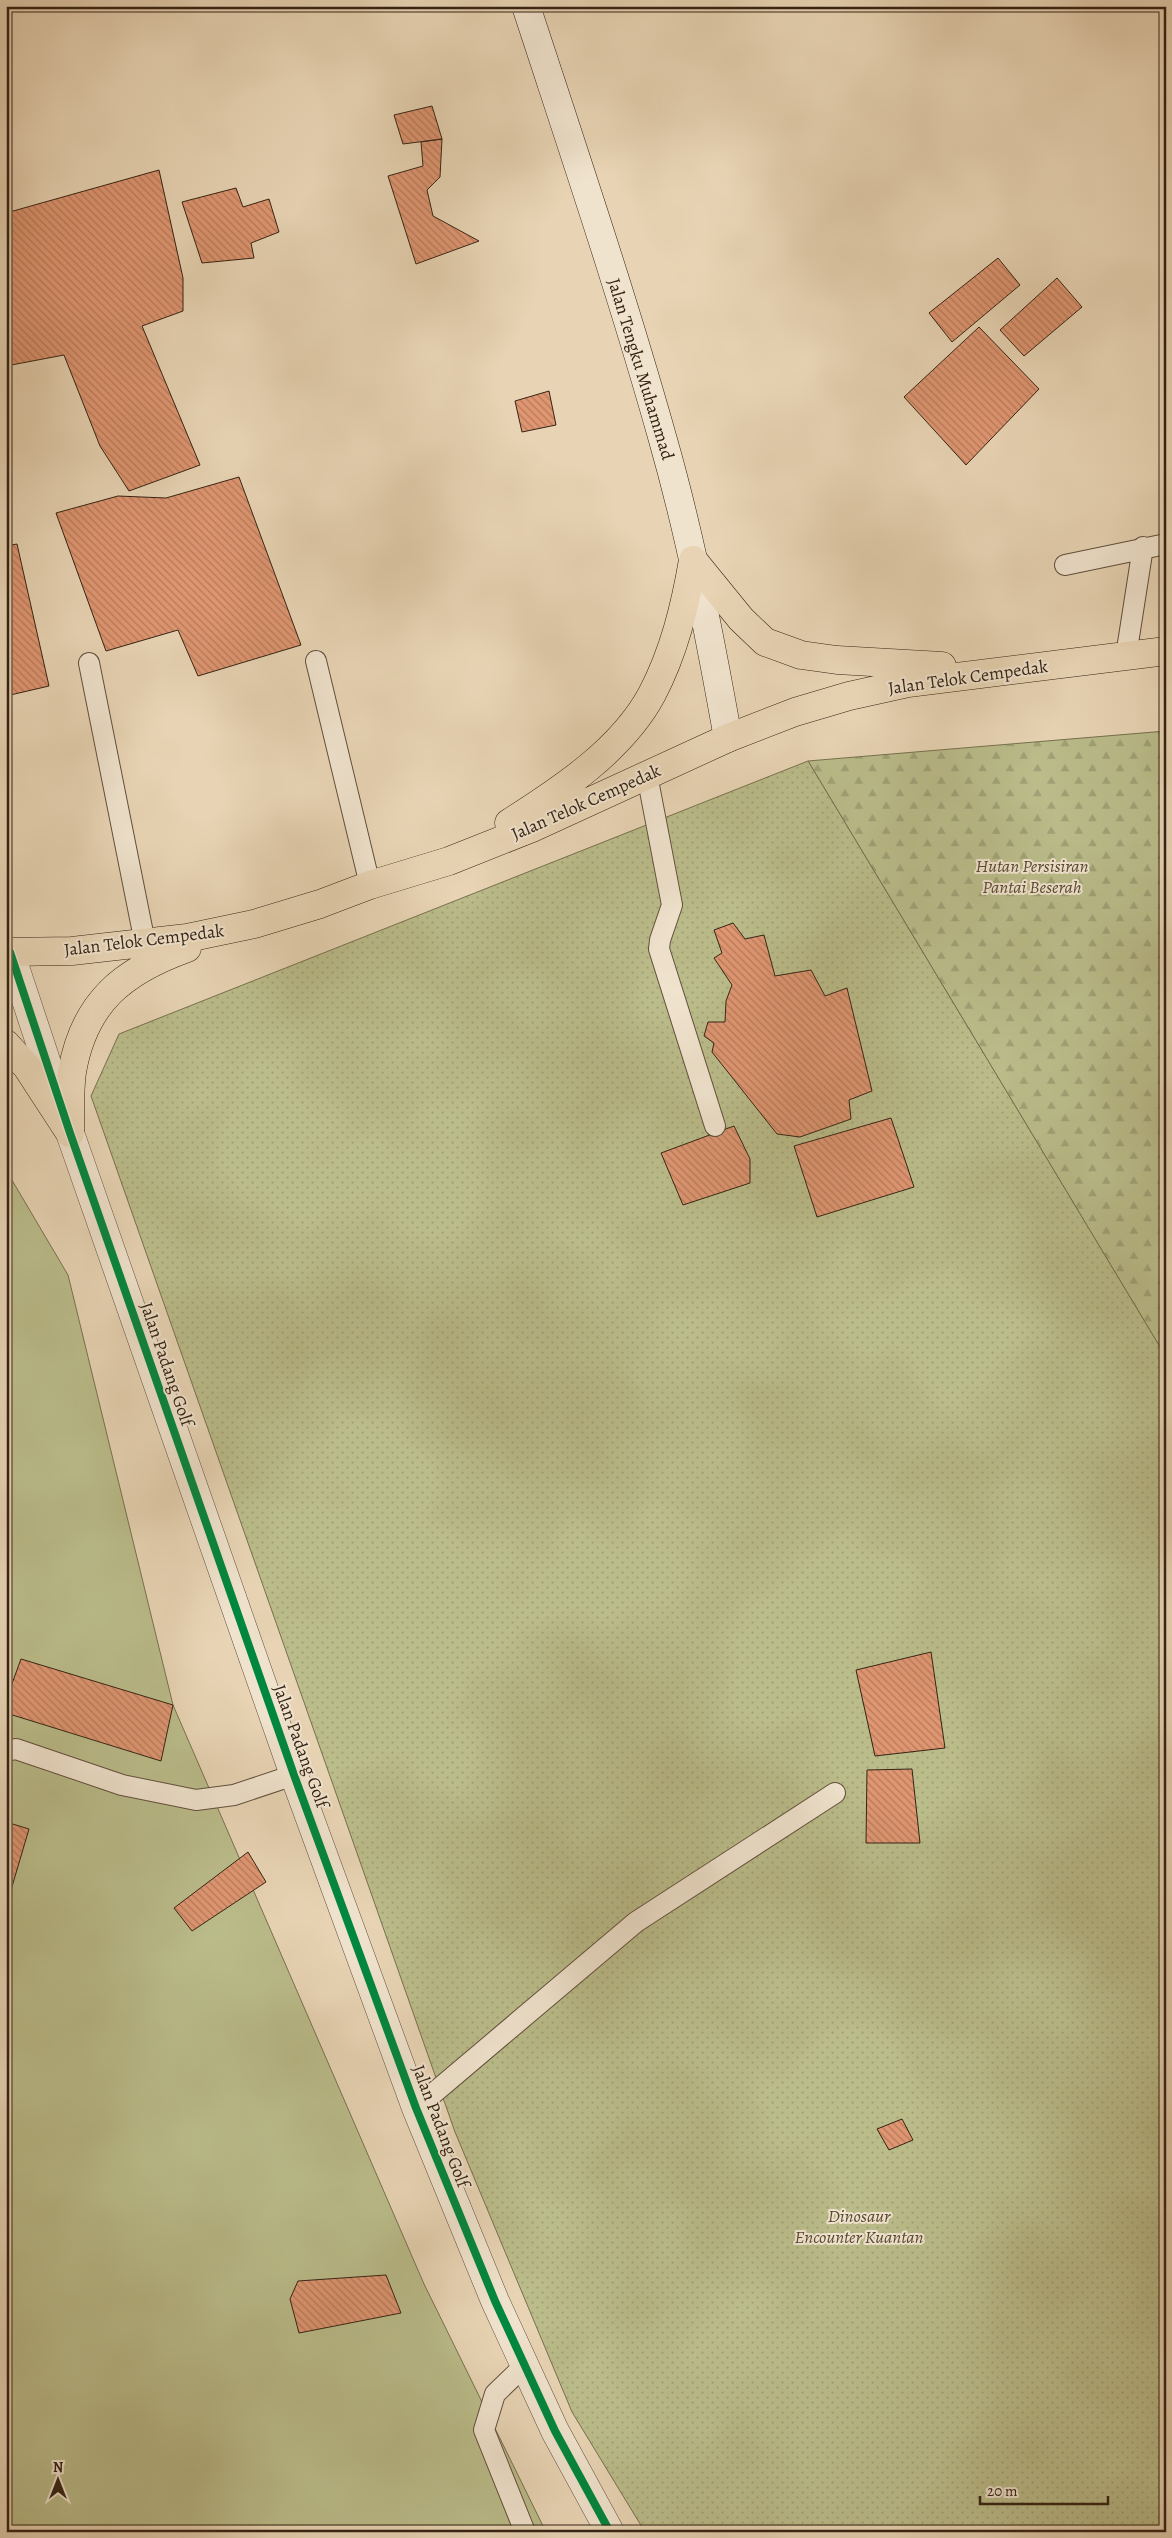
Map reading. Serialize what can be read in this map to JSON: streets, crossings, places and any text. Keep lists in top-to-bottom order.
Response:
{
  "streets": {
    "main road": ["Jalan Telok Cempedak"],
    "street": ["Jalan Tengku Muhammad", "Jalan Padang Golf"]
  },
  "crossings": [
    ["Jalan Tengku Muhammad", "Jalan Telok Cempedak"],
    ["Jalan Telok Cempedak", "Jalan Padang Golf"]
  ],
  "parks": ["Hutan Persisiran Pantai Beserah", "Dinosaur Encounter Kuantan"],
  "scale_bar": "20 m",
  "north": "top"
}
